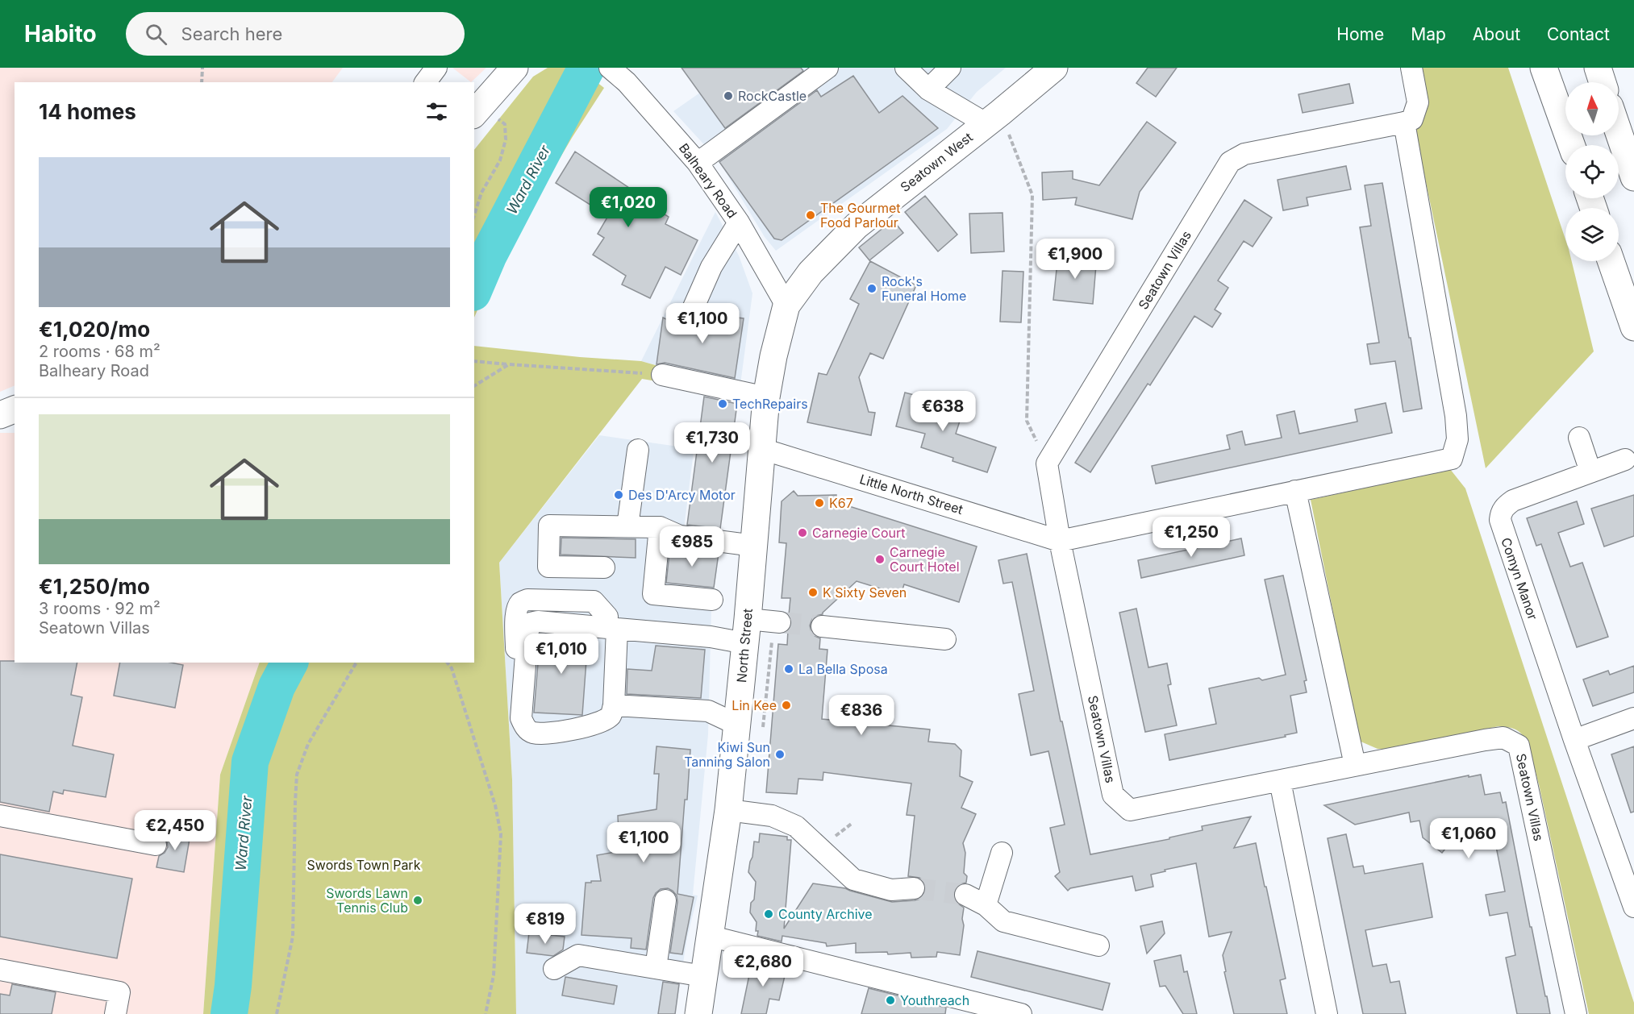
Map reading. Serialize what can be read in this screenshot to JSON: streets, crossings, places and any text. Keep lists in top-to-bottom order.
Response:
{
  "streets": {
    "main road": ["Seatown West", "North Street"],
    "street": [
      "Balheary Road",
      "Seatown Villas",
      "Little North Street",
      "Comyn Manor"
    ]
  },
  "crossings": [
    ["Seatown West", "Balheary Road"],
    ["Seatown West", "North Street"],
    ["Balheary Road", "North Street"],
    ["Seatown Villas", "Little North Street"],
    ["Little North Street", "North Street"]
  ],
  "water": ["Ward River"],
  "parks": ["Swords Town Park"],
  "places": [
    "RockCastle",
    "The Gourmet Food Parlour",
    "Rock's Funeral Home",
    "TechRepairs",
    "Des D'Arcy Motor",
    "K67",
    "Carnegie Court",
    "Carnegie Court Hotel",
    "K Sixty Seven",
    "La Bella Sposa",
    "Lin Kee",
    "Kiwi Sun Tanning Salon",
    "Swords Lawn Tennis Club",
    "County Archive",
    "Youthreach"
  ],
  "north": "top",
  "page": {
    "header": "Habito",
    "search": "Search here",
    "nav": [
      "Home",
      "Map",
      "About",
      "Contact"
    ],
    "heading": "14 homes",
    "list": [
      {
        "name": "€1,020/mo",
        "note": "2 rooms · 68 m² · Balheary Road"
      },
      {
        "name": "€1,250/mo",
        "note": "3 rooms · 92 m² · Seatown Villas"
      }
    ],
    "price": [
      "€1,020",
      "€1,900",
      "€1,100",
      "€638",
      "€1,730",
      "€1,250",
      "€985",
      "€1,010",
      "€836",
      "€2,450",
      "€1,060",
      "€1,100",
      "€819",
      "€2,680"
    ]
  }
}
